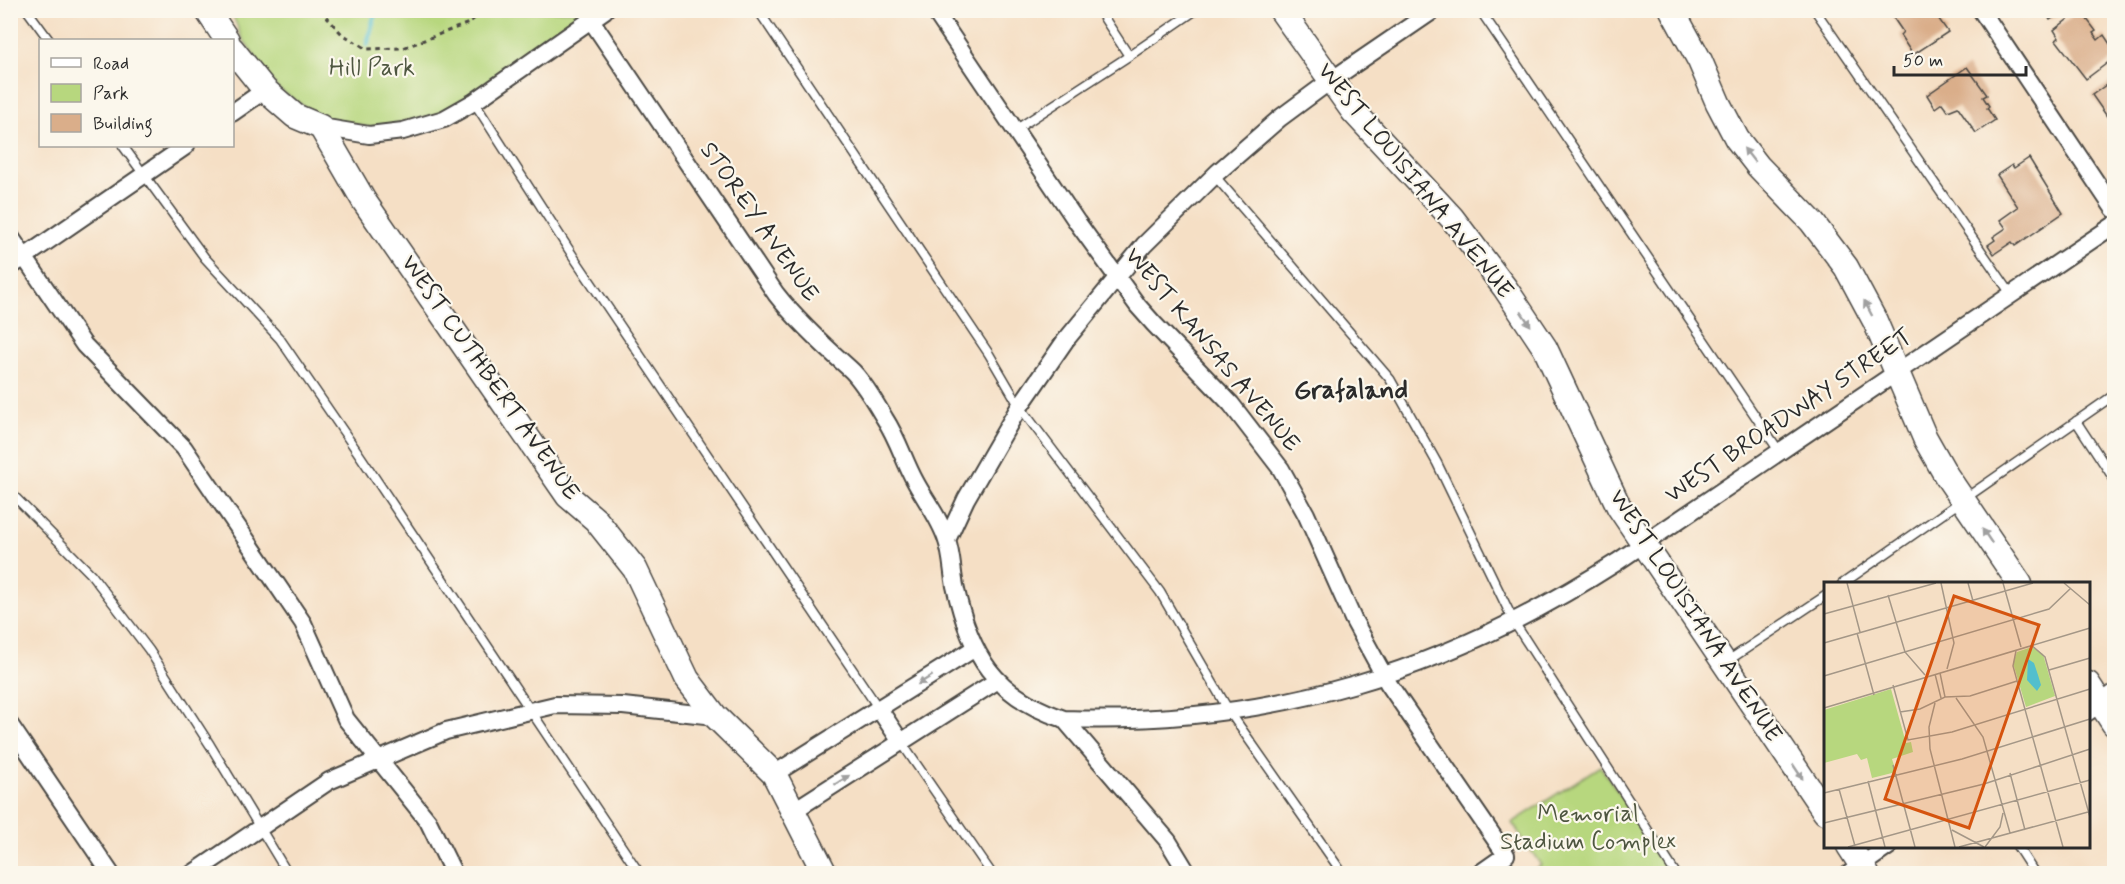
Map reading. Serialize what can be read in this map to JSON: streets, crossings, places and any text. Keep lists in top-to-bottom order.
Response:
{
  "streets": {
    "street": [
      "WEST LOUISIANA AVENUE",
      "STOREY AVENUE",
      "WEST KANSAS AVENUE",
      "WEST CUTHBERT AVENUE",
      "WEST BROADWAY STREET"
    ]
  },
  "crossings": [
    ["WEST LOUISIANA AVENUE", "WEST BROADWAY STREET"],
    ["STOREY AVENUE", "WEST BROADWAY STREET"],
    ["WEST KANSAS AVENUE", "WEST BROADWAY STREET"]
  ],
  "one_way": ["WEST LOUISIANA AVENUE"],
  "districts": ["Grafaland"],
  "parks": ["Hill Park", "Memorial Stadium Complex"],
  "legend": ["Road", "Park", "Building"],
  "scale_bar": "50 m"
}
